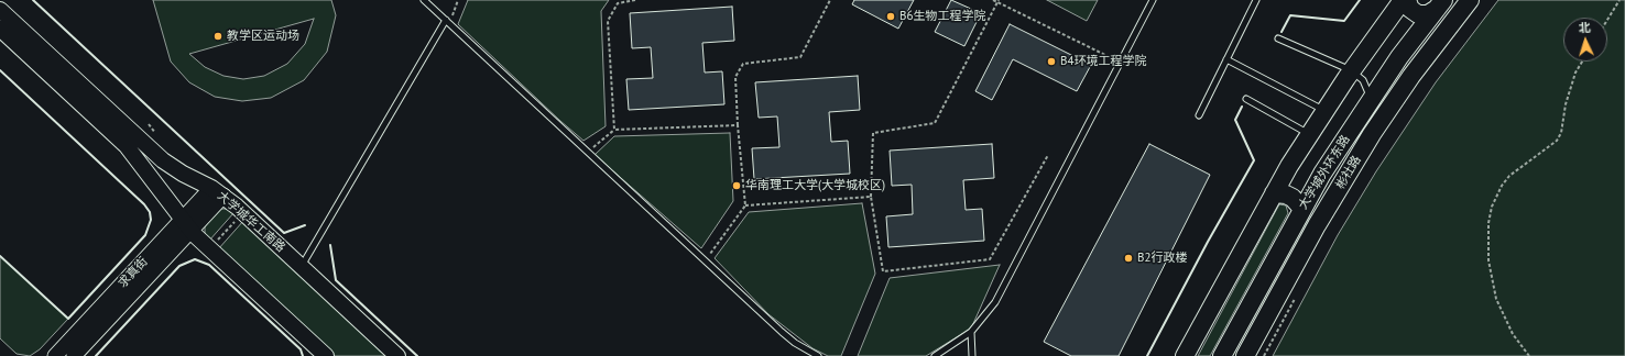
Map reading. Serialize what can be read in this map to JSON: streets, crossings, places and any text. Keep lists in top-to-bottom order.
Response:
{
  "streets": {
    "main road": ["大学城外环东路", "彬社路", "大学城华工南路"],
    "street": ["求真街"]
  },
  "crossings": [
    ["大学城华工南路", "求真街"]
  ],
  "places": [
    "B6生物工程学院",
    "教学区运动场",
    "B4环境工程学院",
    "华南理工大学(大学城校区)",
    "B2行政楼"
  ],
  "north": "top"
}
